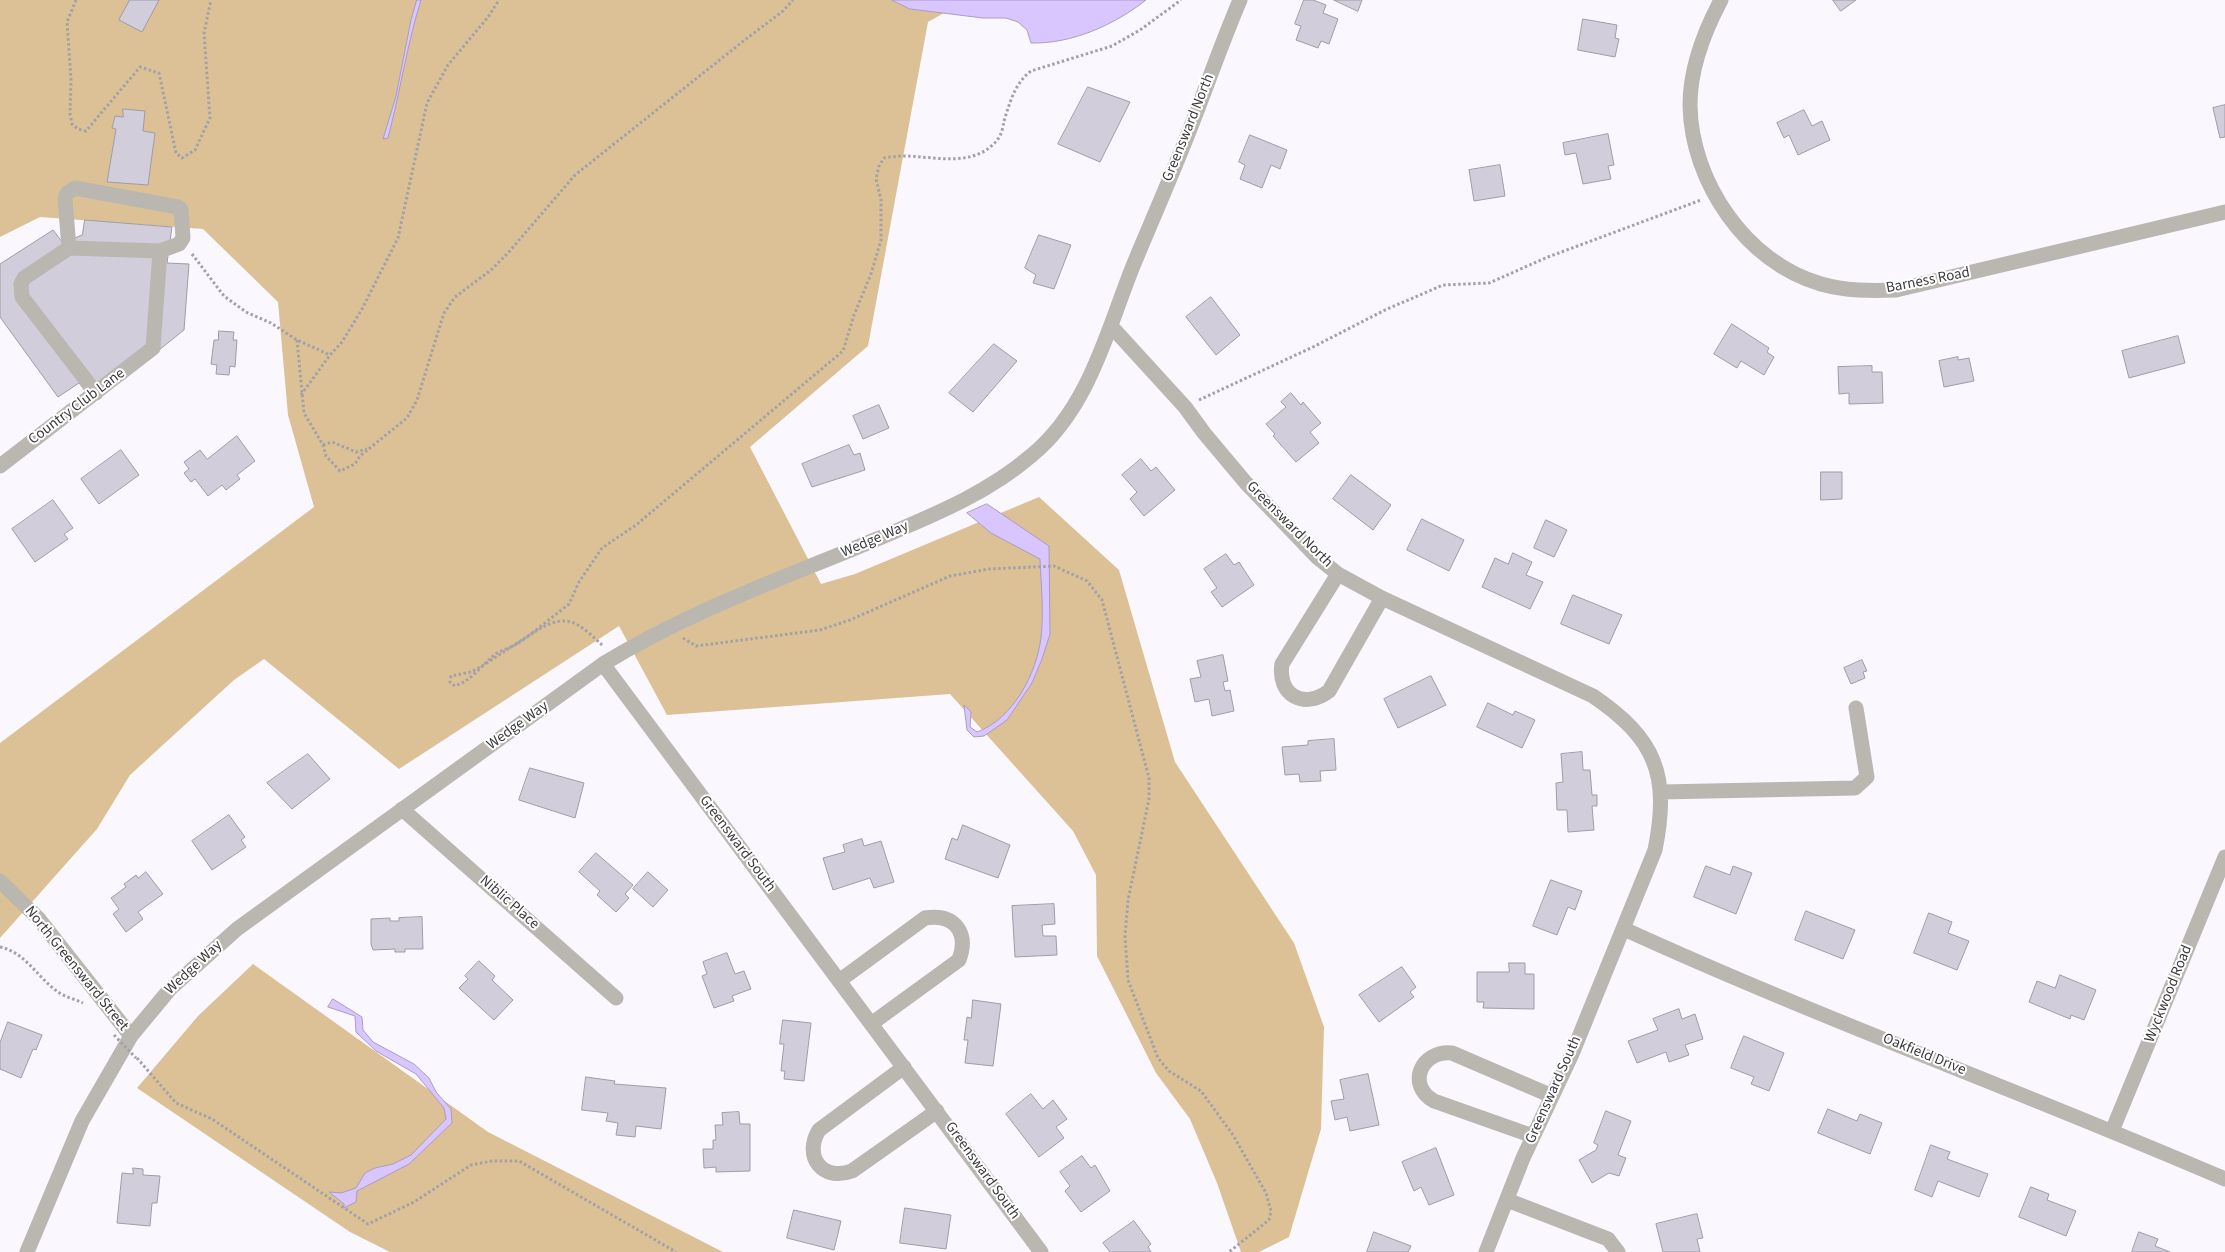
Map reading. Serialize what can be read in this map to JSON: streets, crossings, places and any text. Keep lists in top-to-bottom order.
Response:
{
  "streets": {
    "street": [
      "Greensward North",
      "Barness Road",
      "Country Club Lane",
      "Wedge Way",
      "Greensward South",
      "Niblic Place",
      "North Greensward Street",
      "Wyckwood Road",
      "Oakfield Drive"
    ]
  },
  "crossings": [
    ["Greensward North", "Wedge Way"],
    ["Greensward North", "Greensward South"],
    ["Greensward North", "Oakfield Drive"],
    ["Wedge Way", "Greensward South"],
    ["Wedge Way", "Niblic Place"],
    ["Wedge Way", "North Greensward Street"],
    ["Greensward South", "Oakfield Drive"],
    ["Wyckwood Road", "Oakfield Drive"]
  ]
}
